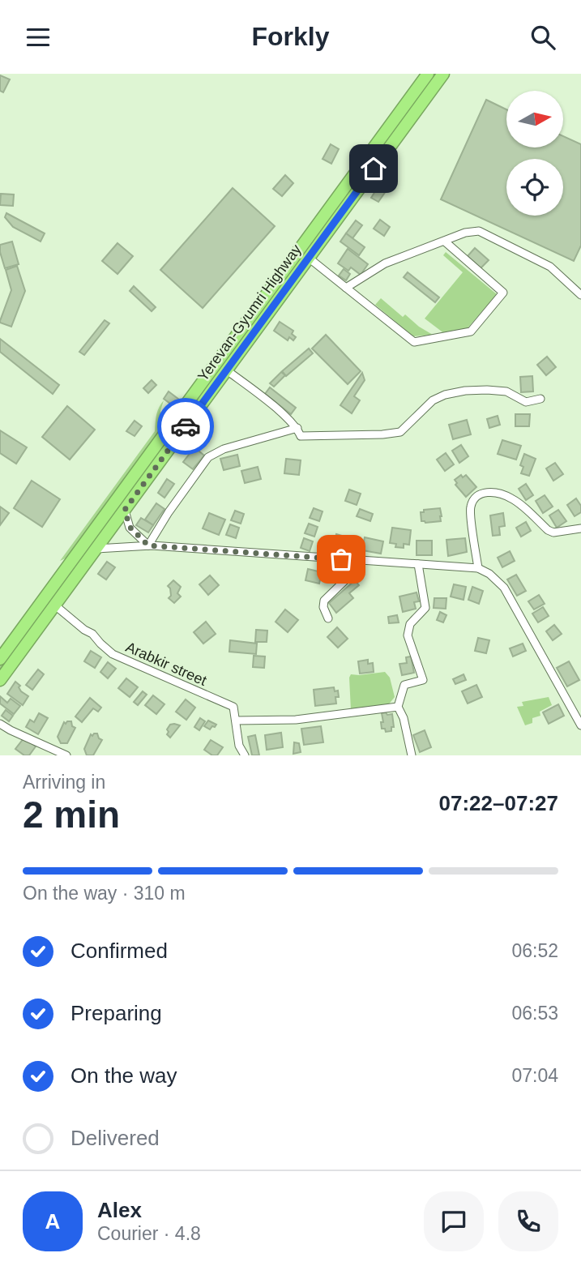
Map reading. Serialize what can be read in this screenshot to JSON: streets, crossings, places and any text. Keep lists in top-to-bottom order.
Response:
{
  "streets": {
    "highway": ["Yerevan-Gyumri Highway"],
    "street": ["Arabkir street"]
  },
  "crossings": [
    ["Yerevan-Gyumri Highway", "Arabkir street"]
  ],
  "north": "right",
  "page": {
    "header": "Forkly",
    "heading": ["2 min", "Arriving in", "07:22–07:27"],
    "panel": ["Alex", "Courier · 4.8"],
    "bar": "On the way · 310 m",
    "list": [
      ["Confirmed", "06:52"],
      ["Preparing", "06:53"],
      ["On the way", "07:04"],
      "Delivered"
    ],
    "round": "A"
  }
}
